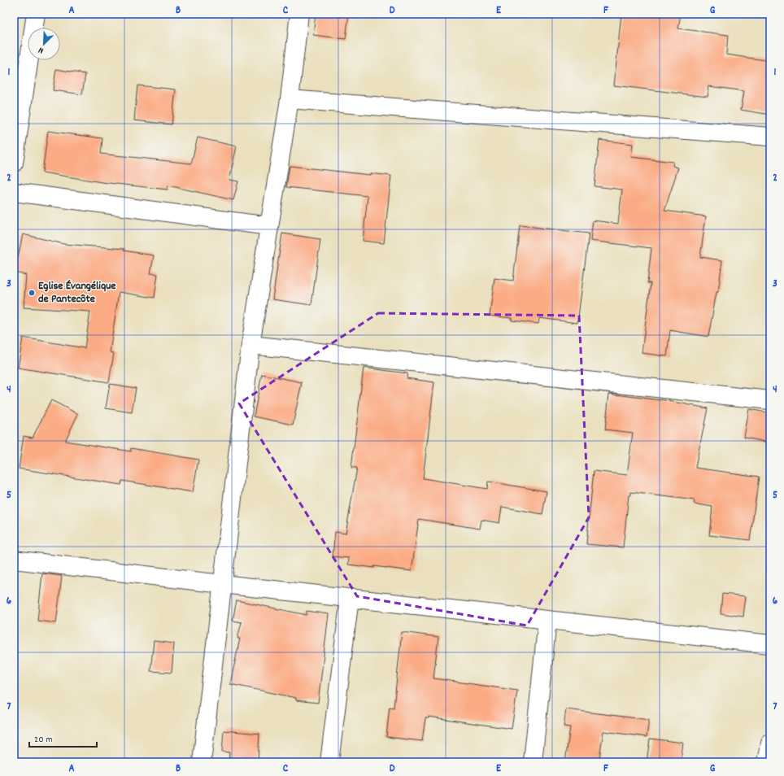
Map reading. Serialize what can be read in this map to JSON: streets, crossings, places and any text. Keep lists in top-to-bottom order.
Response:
{
  "places": ["Eglise Évangélique de Pantecôte"],
  "scale_bar": "20 m",
  "north": "bottom left",
  "grid": {
    "columns": [
      "A",
      "B",
      "C",
      "D",
      "E",
      "F",
      "G"
    ],
    "rows": [
      "1",
      "2",
      "3",
      "4",
      "5",
      "6",
      "7"
    ]
  }
}
